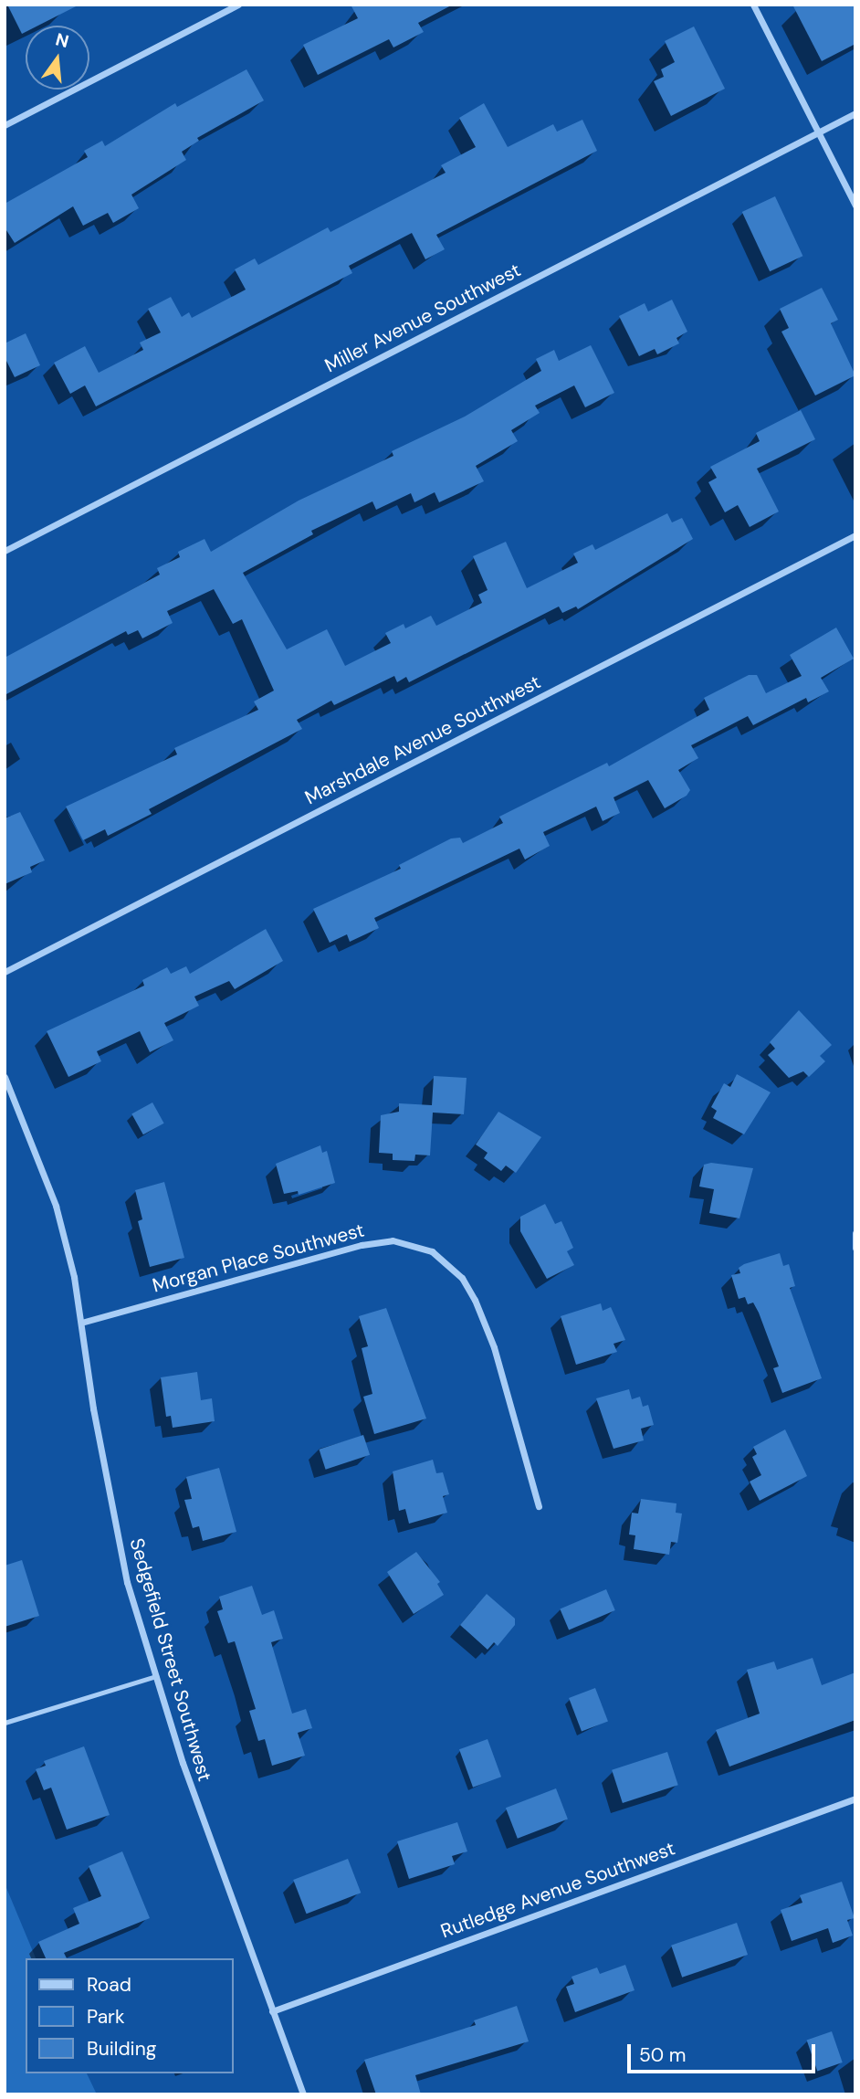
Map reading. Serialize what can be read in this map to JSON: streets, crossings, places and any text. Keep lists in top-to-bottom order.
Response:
{
  "streets": {
    "street": [
      "Miller Avenue Southwest",
      "Marshdale Avenue Southwest",
      "Morgan Place Southwest",
      "Sedgefield Street Southwest",
      "Rutledge Avenue Southwest"
    ]
  },
  "crossings": [
    ["Morgan Place Southwest", "Sedgefield Street Southwest"],
    ["Sedgefield Street Southwest", "Rutledge Avenue Southwest"]
  ],
  "legend": ["Road", "Park", "Building"],
  "scale_bar": "50 m",
  "north": "top"
}
